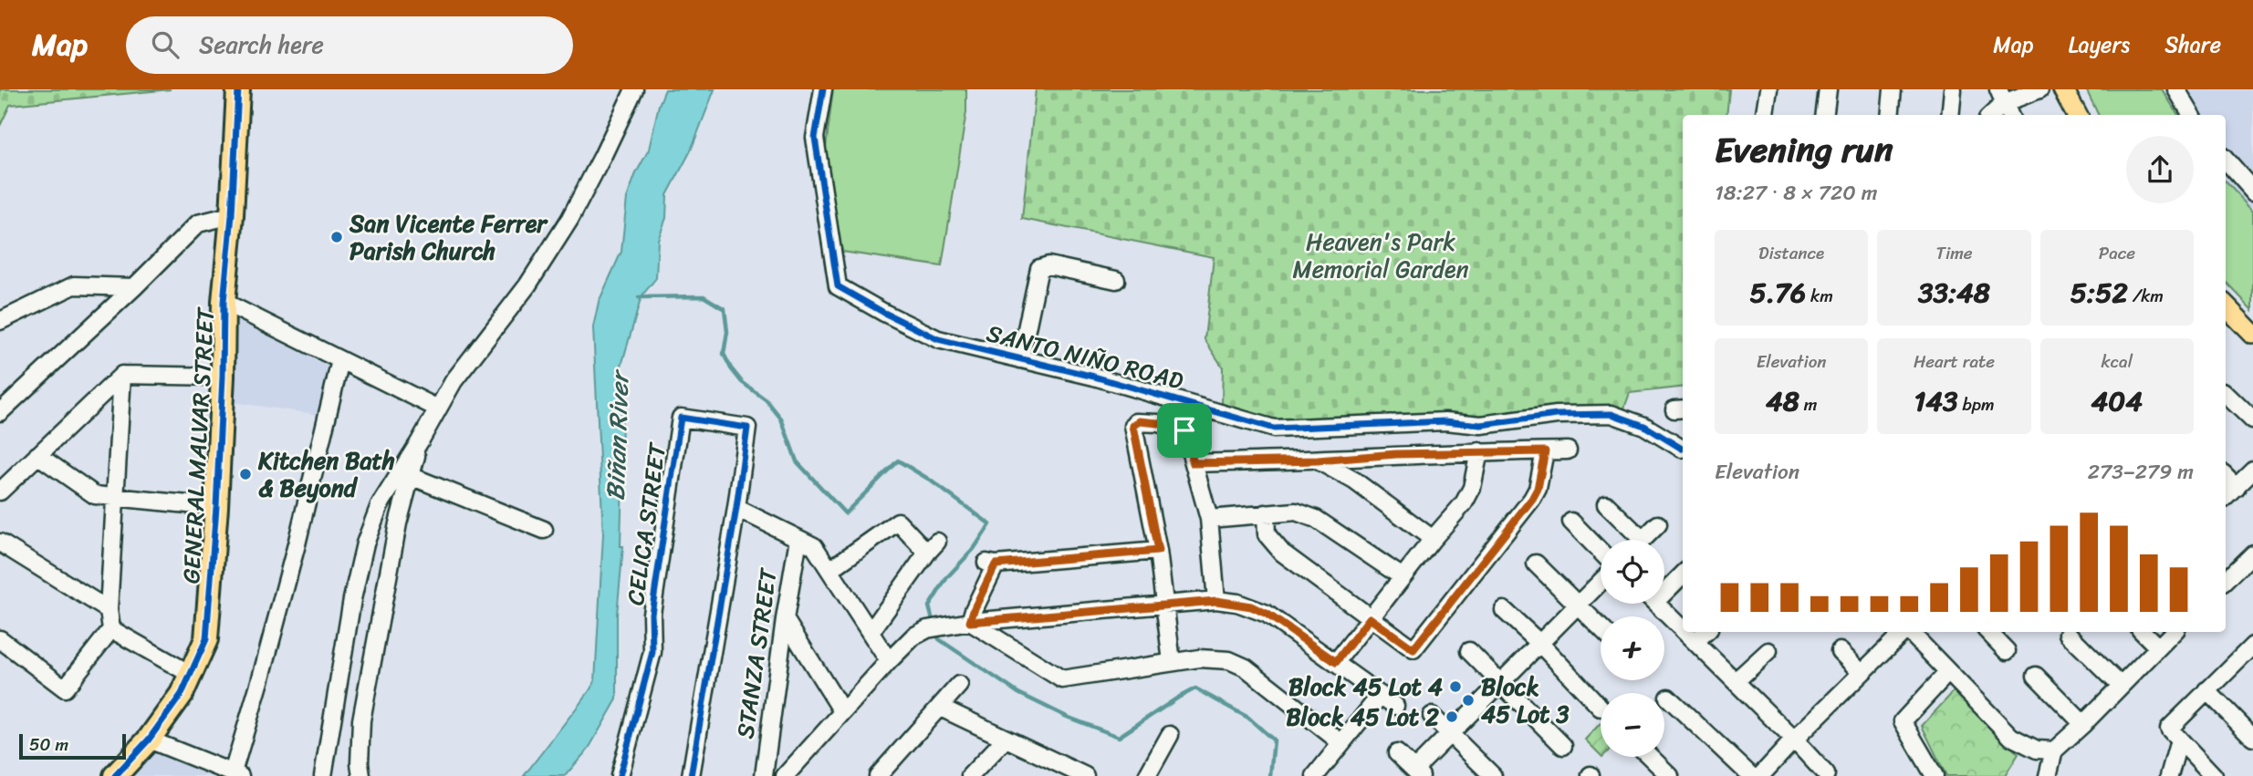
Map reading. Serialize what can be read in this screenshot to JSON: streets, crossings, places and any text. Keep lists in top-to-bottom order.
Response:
{
  "streets": {
    "highway": ["GENERAL MALVAR STREET"],
    "street": ["SANTO NIÑO ROAD", "CELICA STREET", "STANZA STREET"]
  },
  "water": ["Biñan River"],
  "parks": ["Heaven's Park Memorial Garden"],
  "places": [
    "San Vicente Ferrer Parish Church",
    "Kitchen Bath & Beyond",
    "Block 45 Lot 4",
    "Block 45 Lot 3",
    "Block 45 Lot 2"
  ],
  "scale_bar": "50 m",
  "page": {
    "header": "Map",
    "search": "Search here",
    "nav": ["Map", "Layers", "Share"],
    "heading": ["Evening run", "18:27 · 8 × 720 m"],
    "stats": [
      ["Distance", "5.76 km"],
      ["Time", "33:48"],
      ["Pace", "5:52 /km"],
      ["Elevation", "48 m"],
      ["Heart rate", "143 bpm"],
      ["kcal", "404"]
    ],
    "chart": ["Elevation", "273–279 m"],
    "map_buttons": ["+", "−"],
    "scale": "50 m"
  }
}
